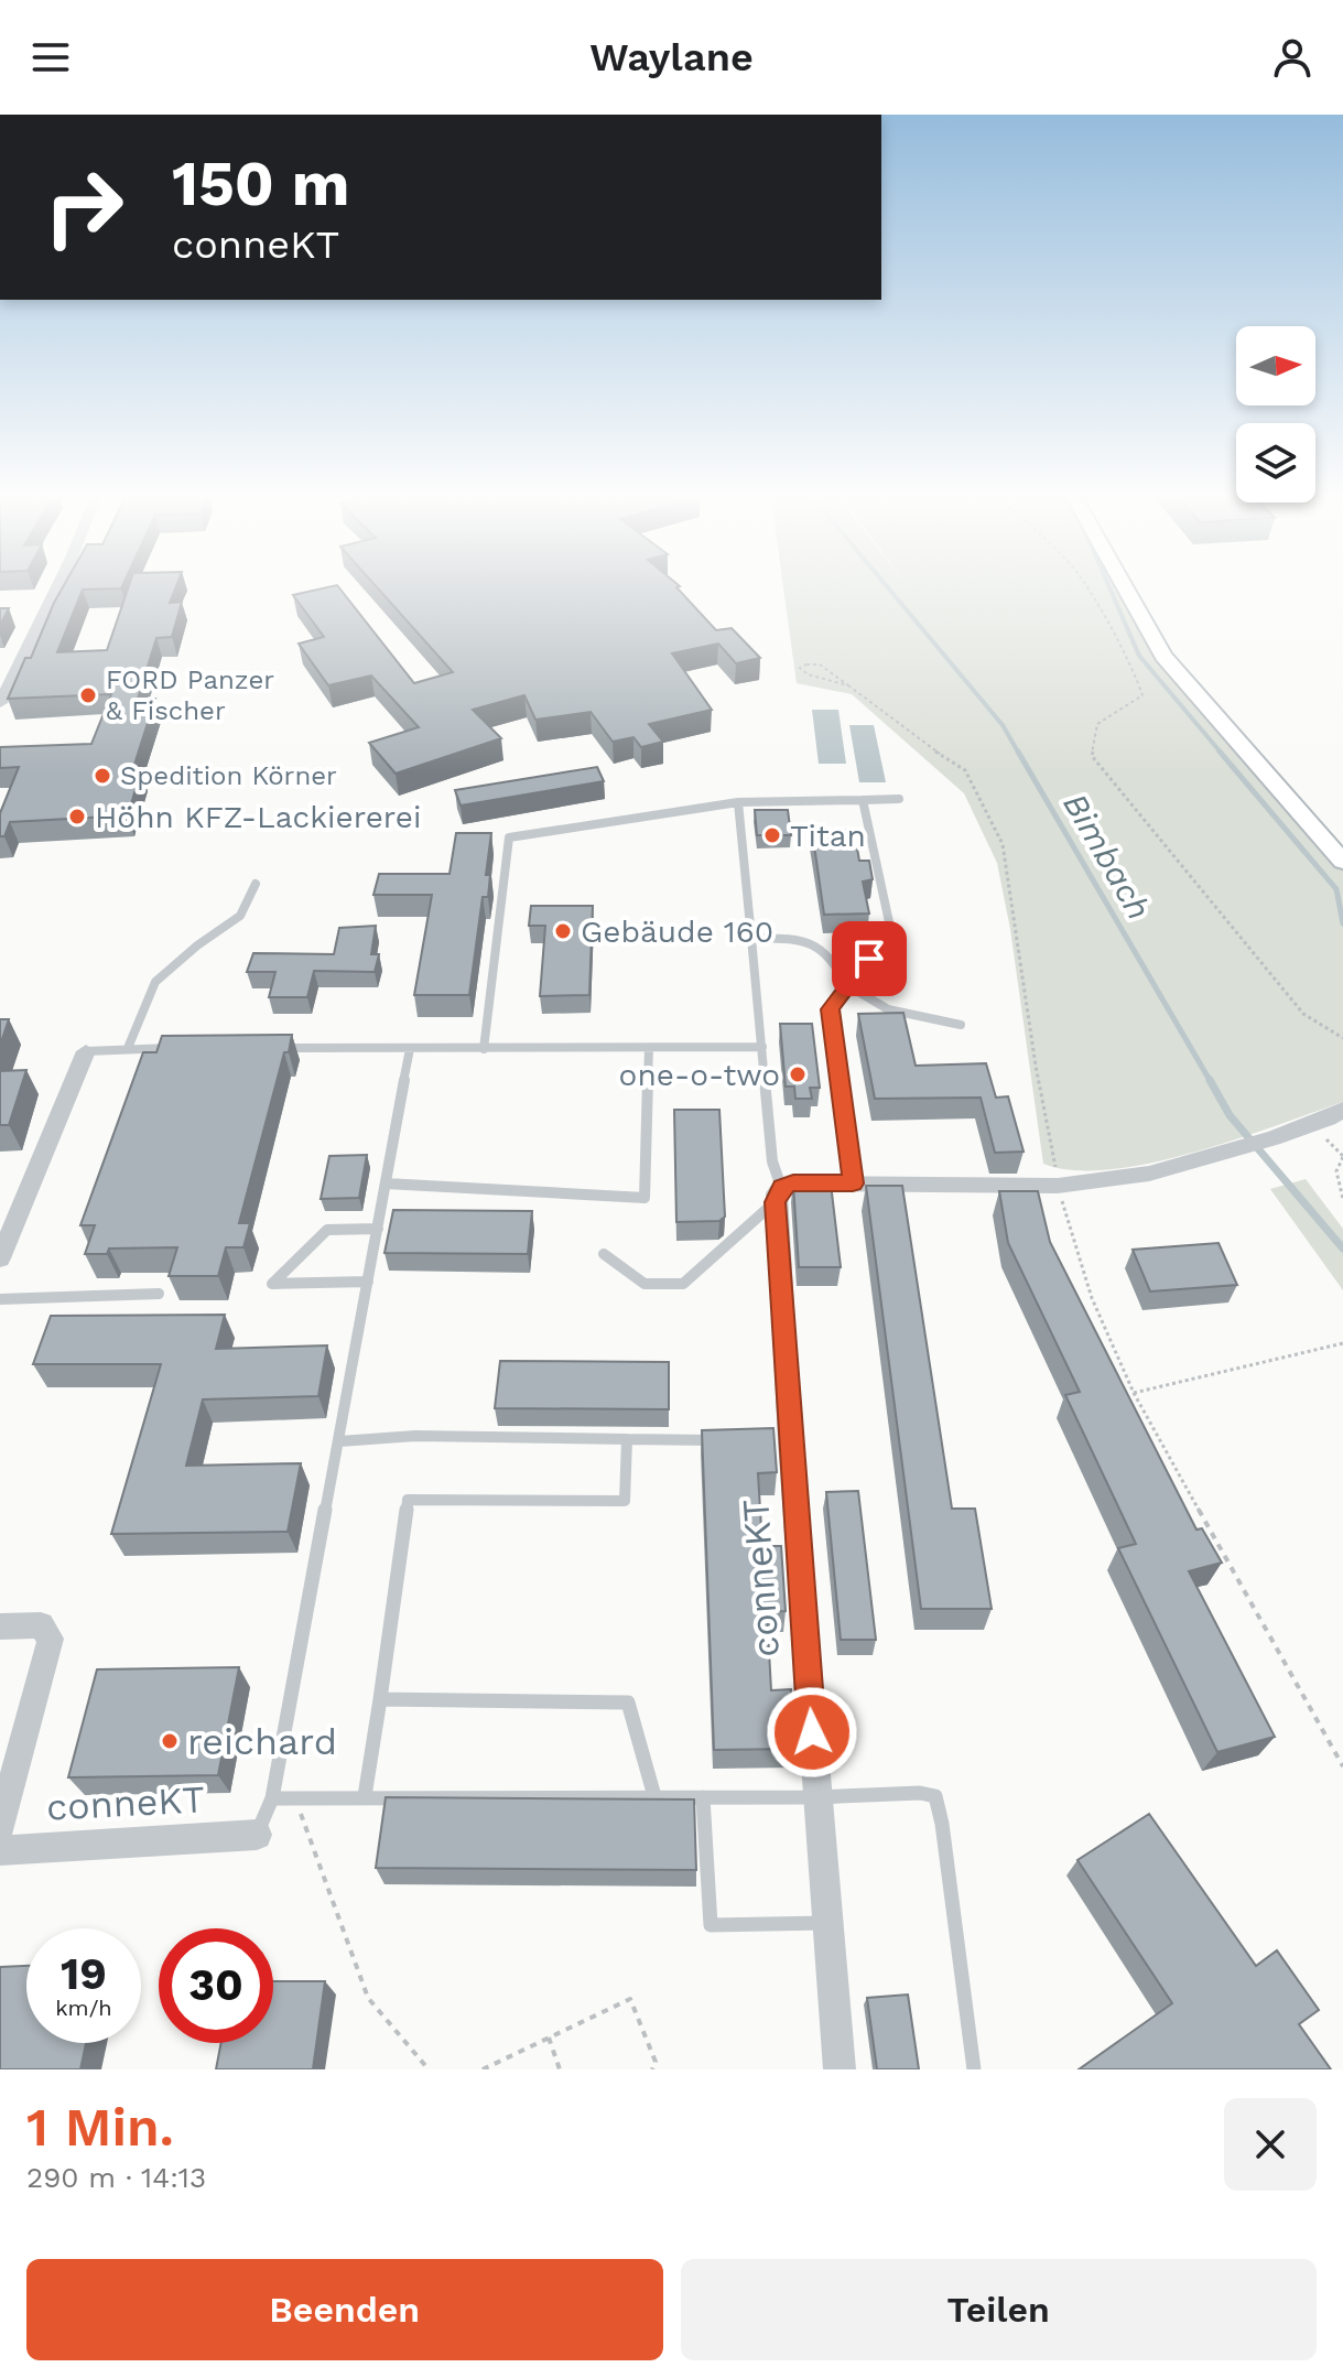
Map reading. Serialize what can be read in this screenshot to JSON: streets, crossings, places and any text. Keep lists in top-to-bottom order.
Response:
{
  "streets": {
    "street": ["conneKT"]
  },
  "water": ["Bimbach"],
  "places": [
    "FORD Panzer & Fischer",
    "Spedition Körner",
    "Höhn KFZ-Lackiererei",
    "Titan",
    "Gebäude 160",
    "one-o-two",
    "reichard"
  ],
  "north": "right",
  "page": {
    "header": "Waylane",
    "turn": ["150 m", "conneKT"],
    "speed": "19 km/h",
    "limit": "30",
    "heading": ["1 Min.", "290 m · 14:13"],
    "buttons": ["Beenden", "Teilen"]
  }
}
